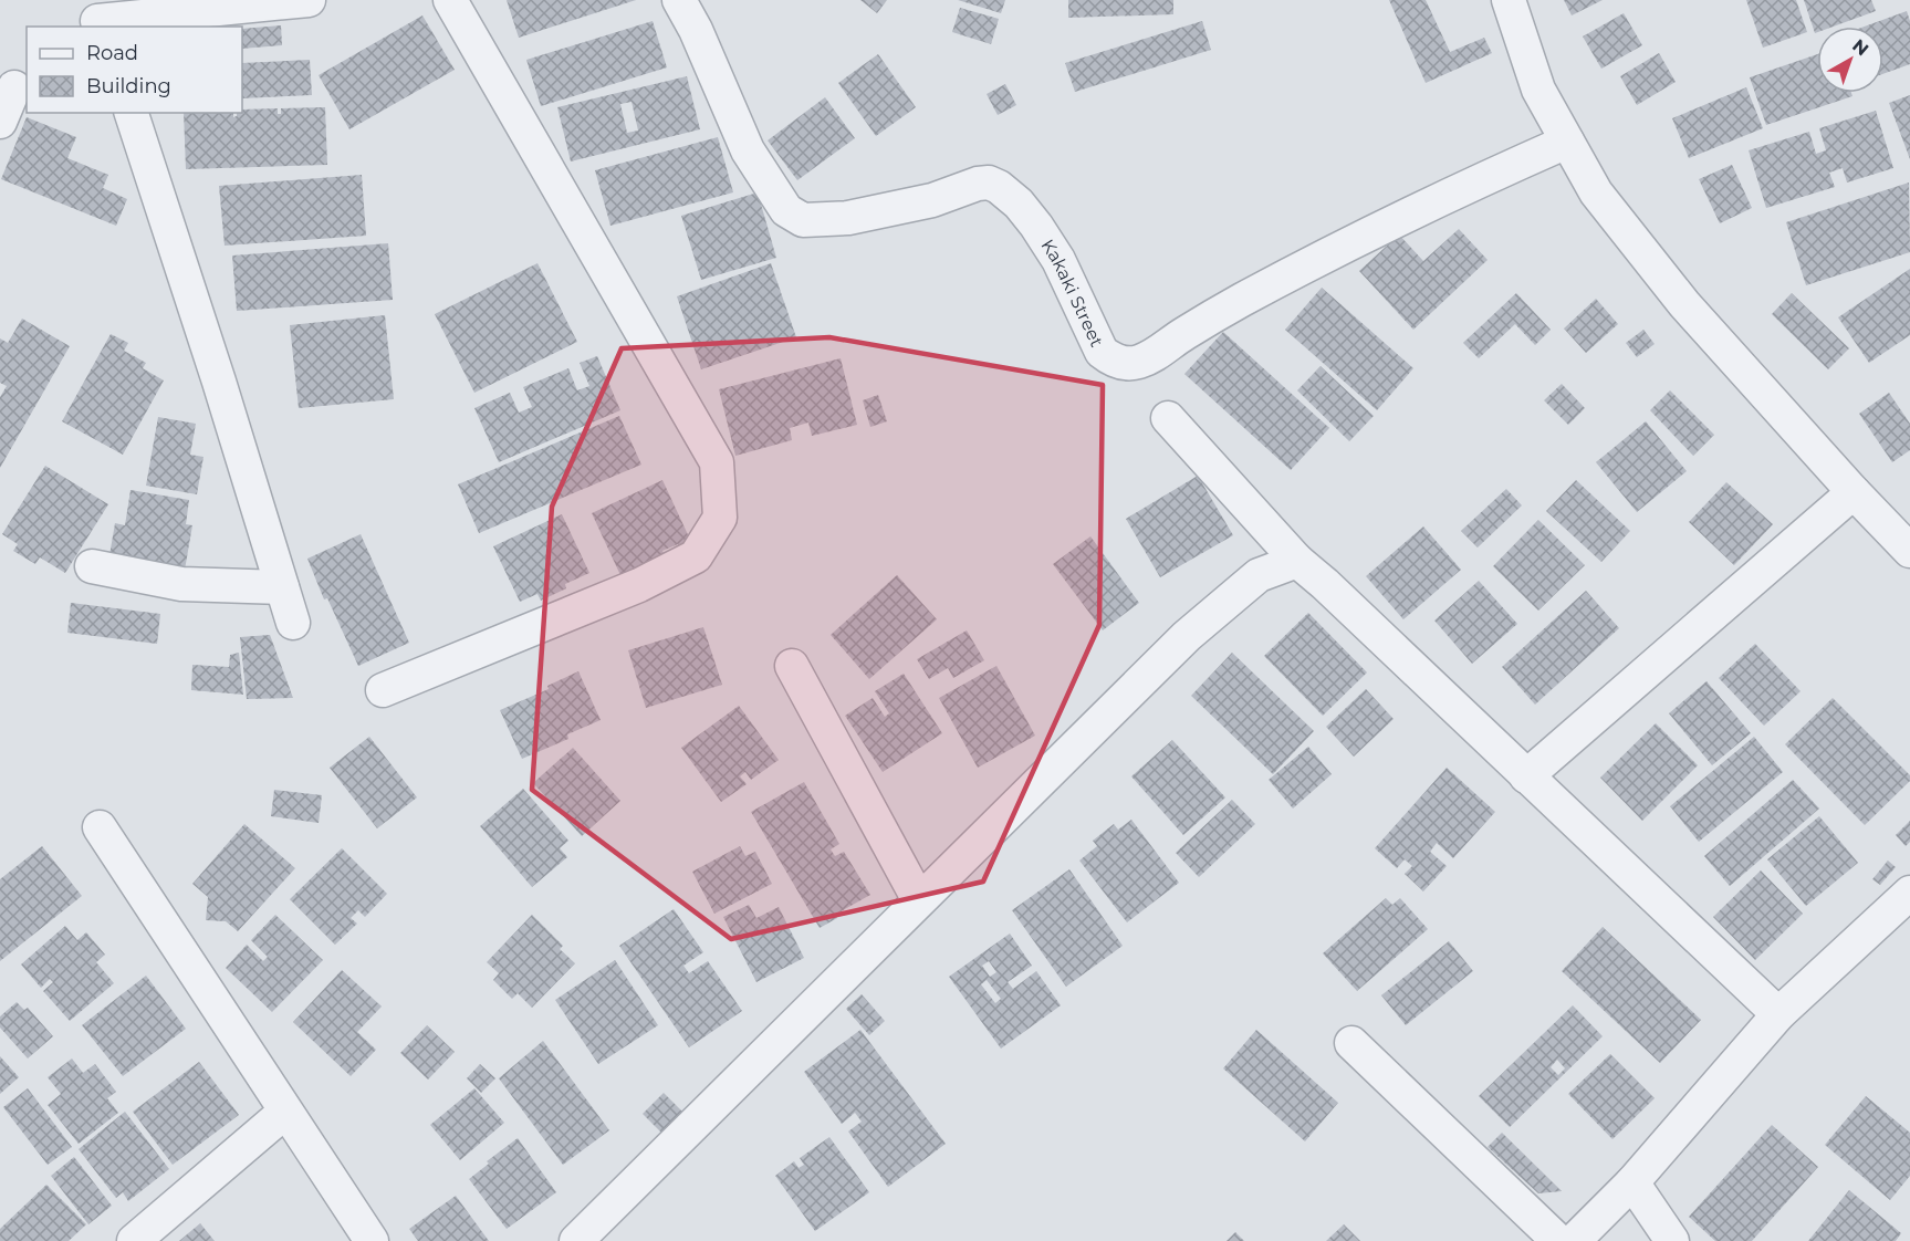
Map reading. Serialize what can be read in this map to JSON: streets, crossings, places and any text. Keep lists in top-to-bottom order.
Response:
{
  "streets": {
    "street": ["Kakaki Street"]
  },
  "legend": ["Road", "Building"],
  "north": "top right"
}
